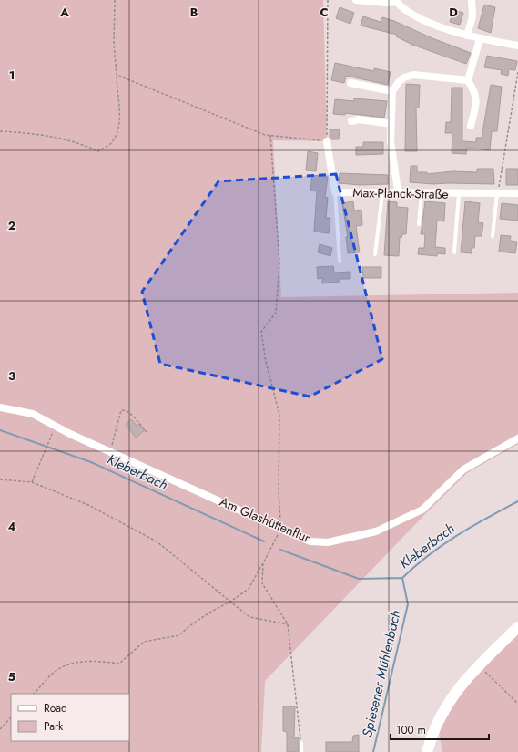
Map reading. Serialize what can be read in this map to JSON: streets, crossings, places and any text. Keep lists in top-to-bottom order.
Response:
{
  "streets": {
    "street": ["Max-Planck-Straße", "Am Glashüttenflur"]
  },
  "water": ["Kleberbach", "Spiesener Mühlenbach"],
  "legend": ["Road", "Park"],
  "scale_bar": "100 m",
  "grid": {
    "columns": [
      "A",
      "B",
      "C",
      "D"
    ],
    "rows": [
      "1",
      "2",
      "3",
      "4",
      "5"
    ]
  }
}
